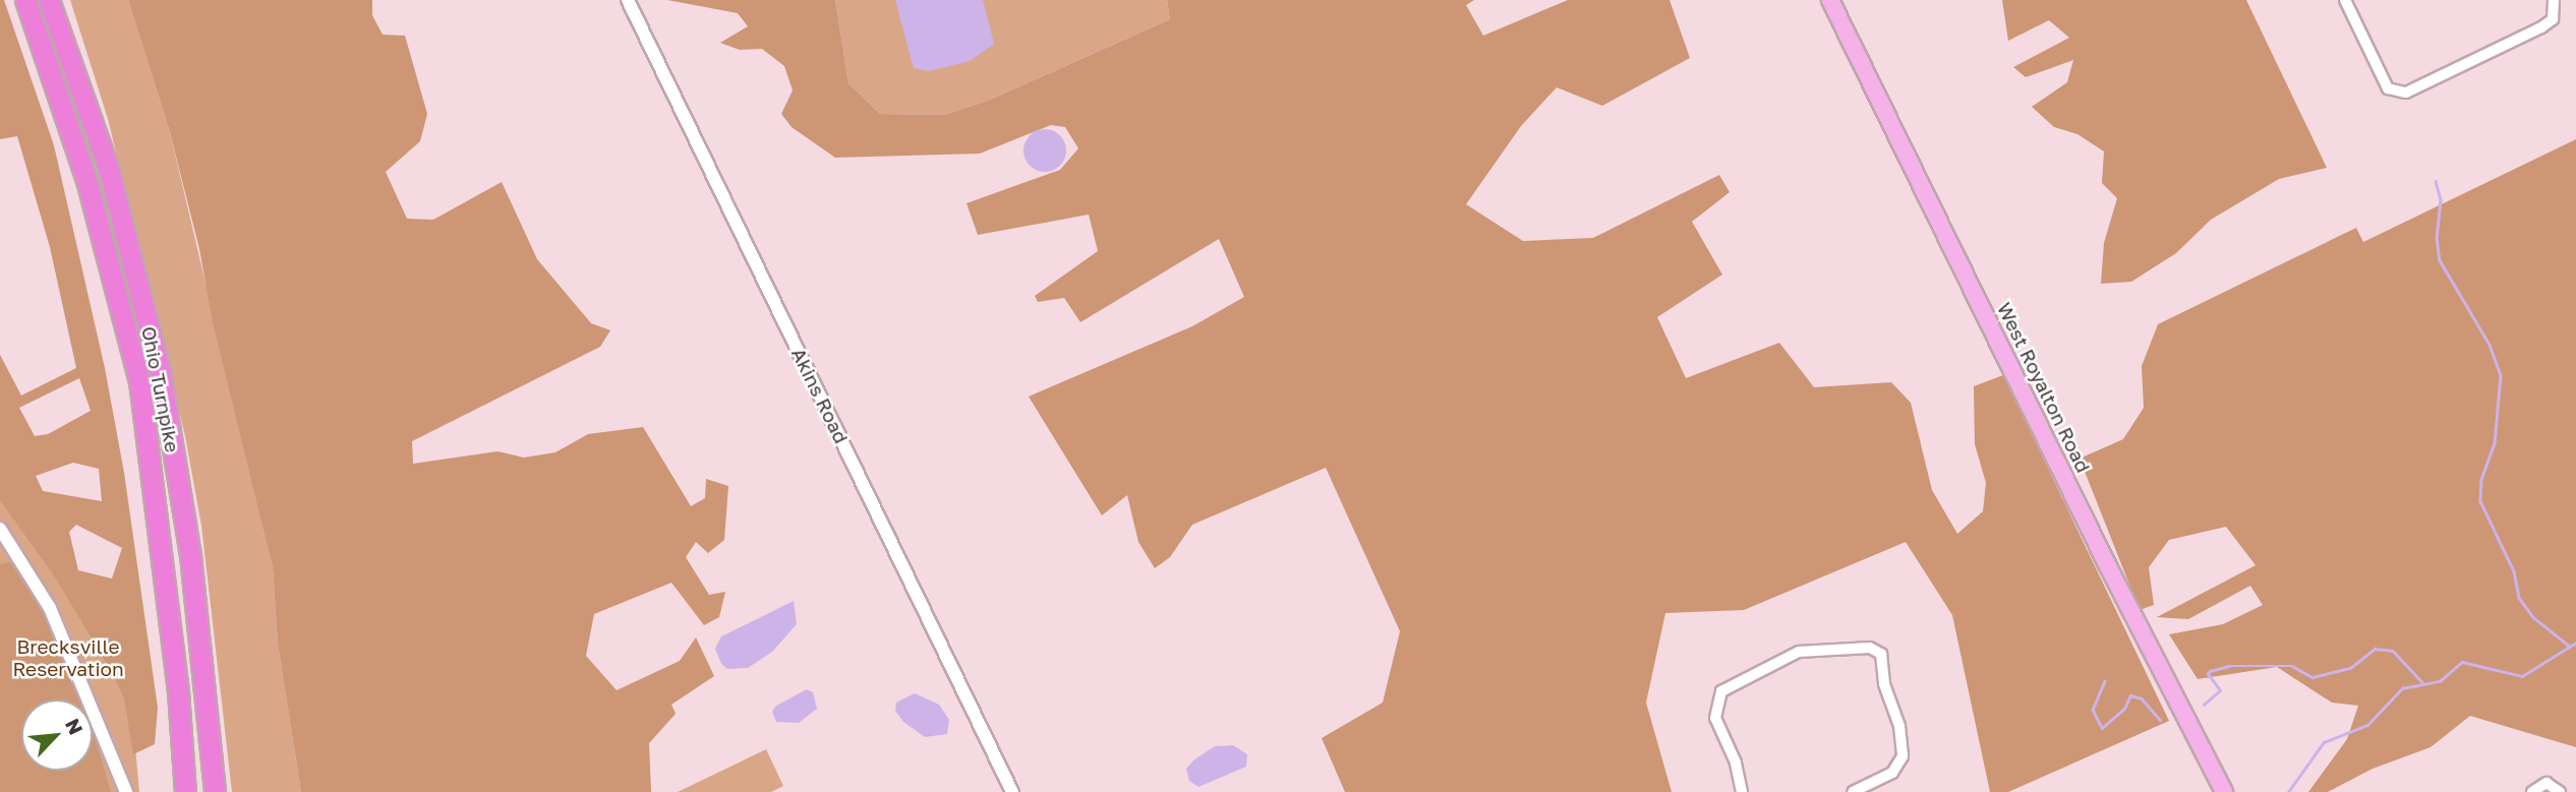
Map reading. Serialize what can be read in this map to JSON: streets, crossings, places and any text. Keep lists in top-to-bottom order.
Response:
{
  "streets": {
    "highway": ["Ohio Turnpike"],
    "main road": ["West Royalton Road"],
    "street": ["Akins Road"]
  },
  "parks": ["Brecksville Reservation"],
  "north": "top right"
}
